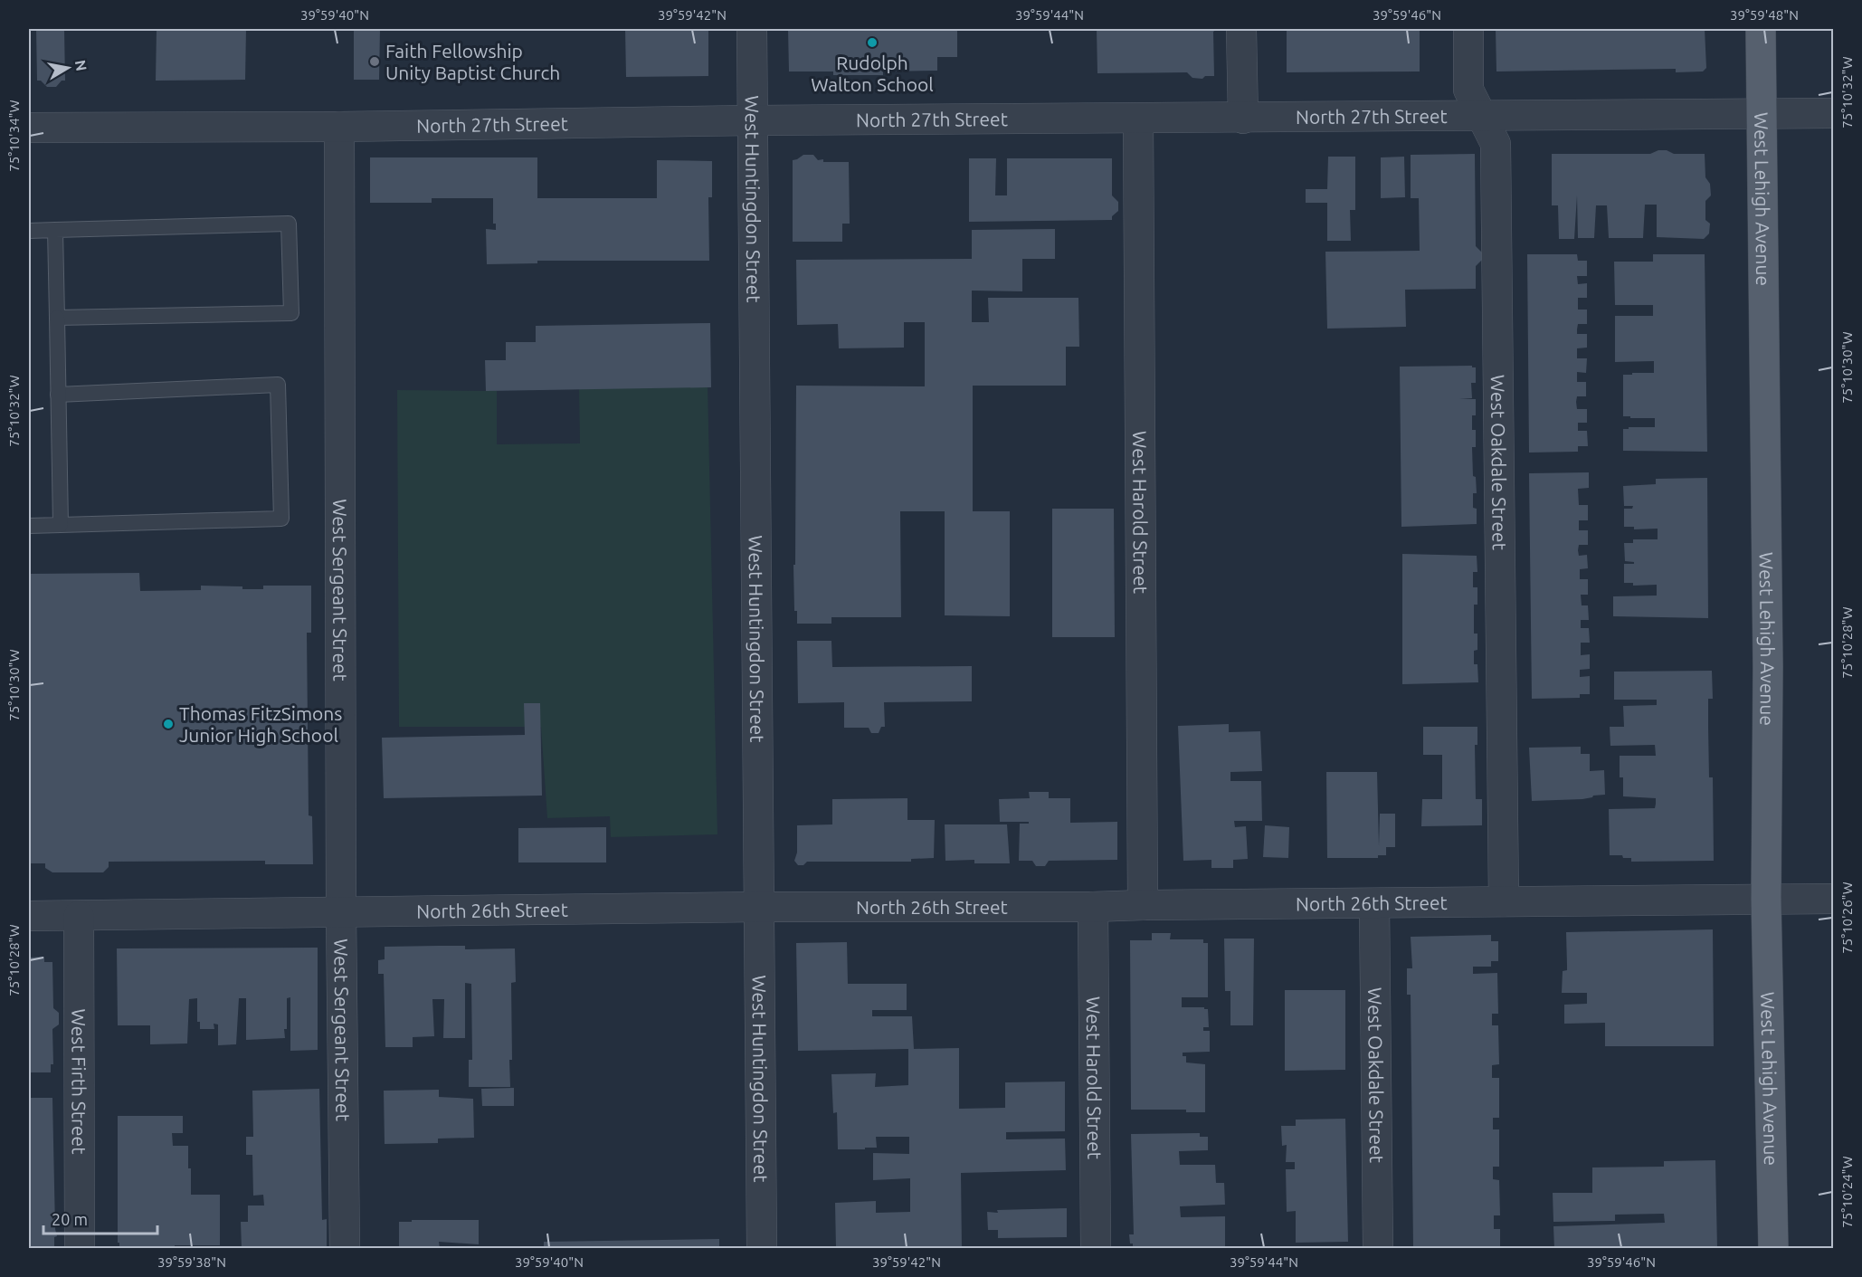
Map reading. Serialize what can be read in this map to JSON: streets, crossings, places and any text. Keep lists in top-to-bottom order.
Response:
{
  "streets": {
    "main road": ["West Lehigh Avenue"],
    "street": [
      "North 27th Street",
      "West Huntingdon Street",
      "West Oakdale Street",
      "West Harold Street",
      "West Sergeant Street",
      "North 26th Street",
      "West Firth Street"
    ]
  },
  "crossings": [
    ["North 27th Street", "West Huntingdon Street"],
    ["North 27th Street", "West Lehigh Avenue"],
    ["North 27th Street", "West Oakdale Street"],
    ["North 27th Street", "West Harold Street"],
    ["North 27th Street", "West Sergeant Street"],
    ["West Huntingdon Street", "North 26th Street"],
    ["West Lehigh Avenue", "North 26th Street"],
    ["West Oakdale Street", "North 26th Street"],
    ["West Harold Street", "North 26th Street"],
    ["West Sergeant Street", "North 26th Street"],
    ["North 26th Street", "West Firth Street"]
  ],
  "places": ["Rudolph Walton School", "Faith Fellowship Unity Baptist Church", "Thomas FitzSimons Junior High School"],
  "scale_bar": "20 m",
  "north": "right",
  "coordinates": [
    "39°59'40\"N",
    "39°59'42\"N",
    "39°59'44\"N",
    "39°59'46\"N",
    "39°59'48\"N",
    "75°10'32\"W",
    "75°10'34\"W",
    "75°10'30\"W",
    "75°10'28\"W",
    "75°10'26\"W",
    "75°10'24\"W",
    "39°59'38\"N"
  ]
}
